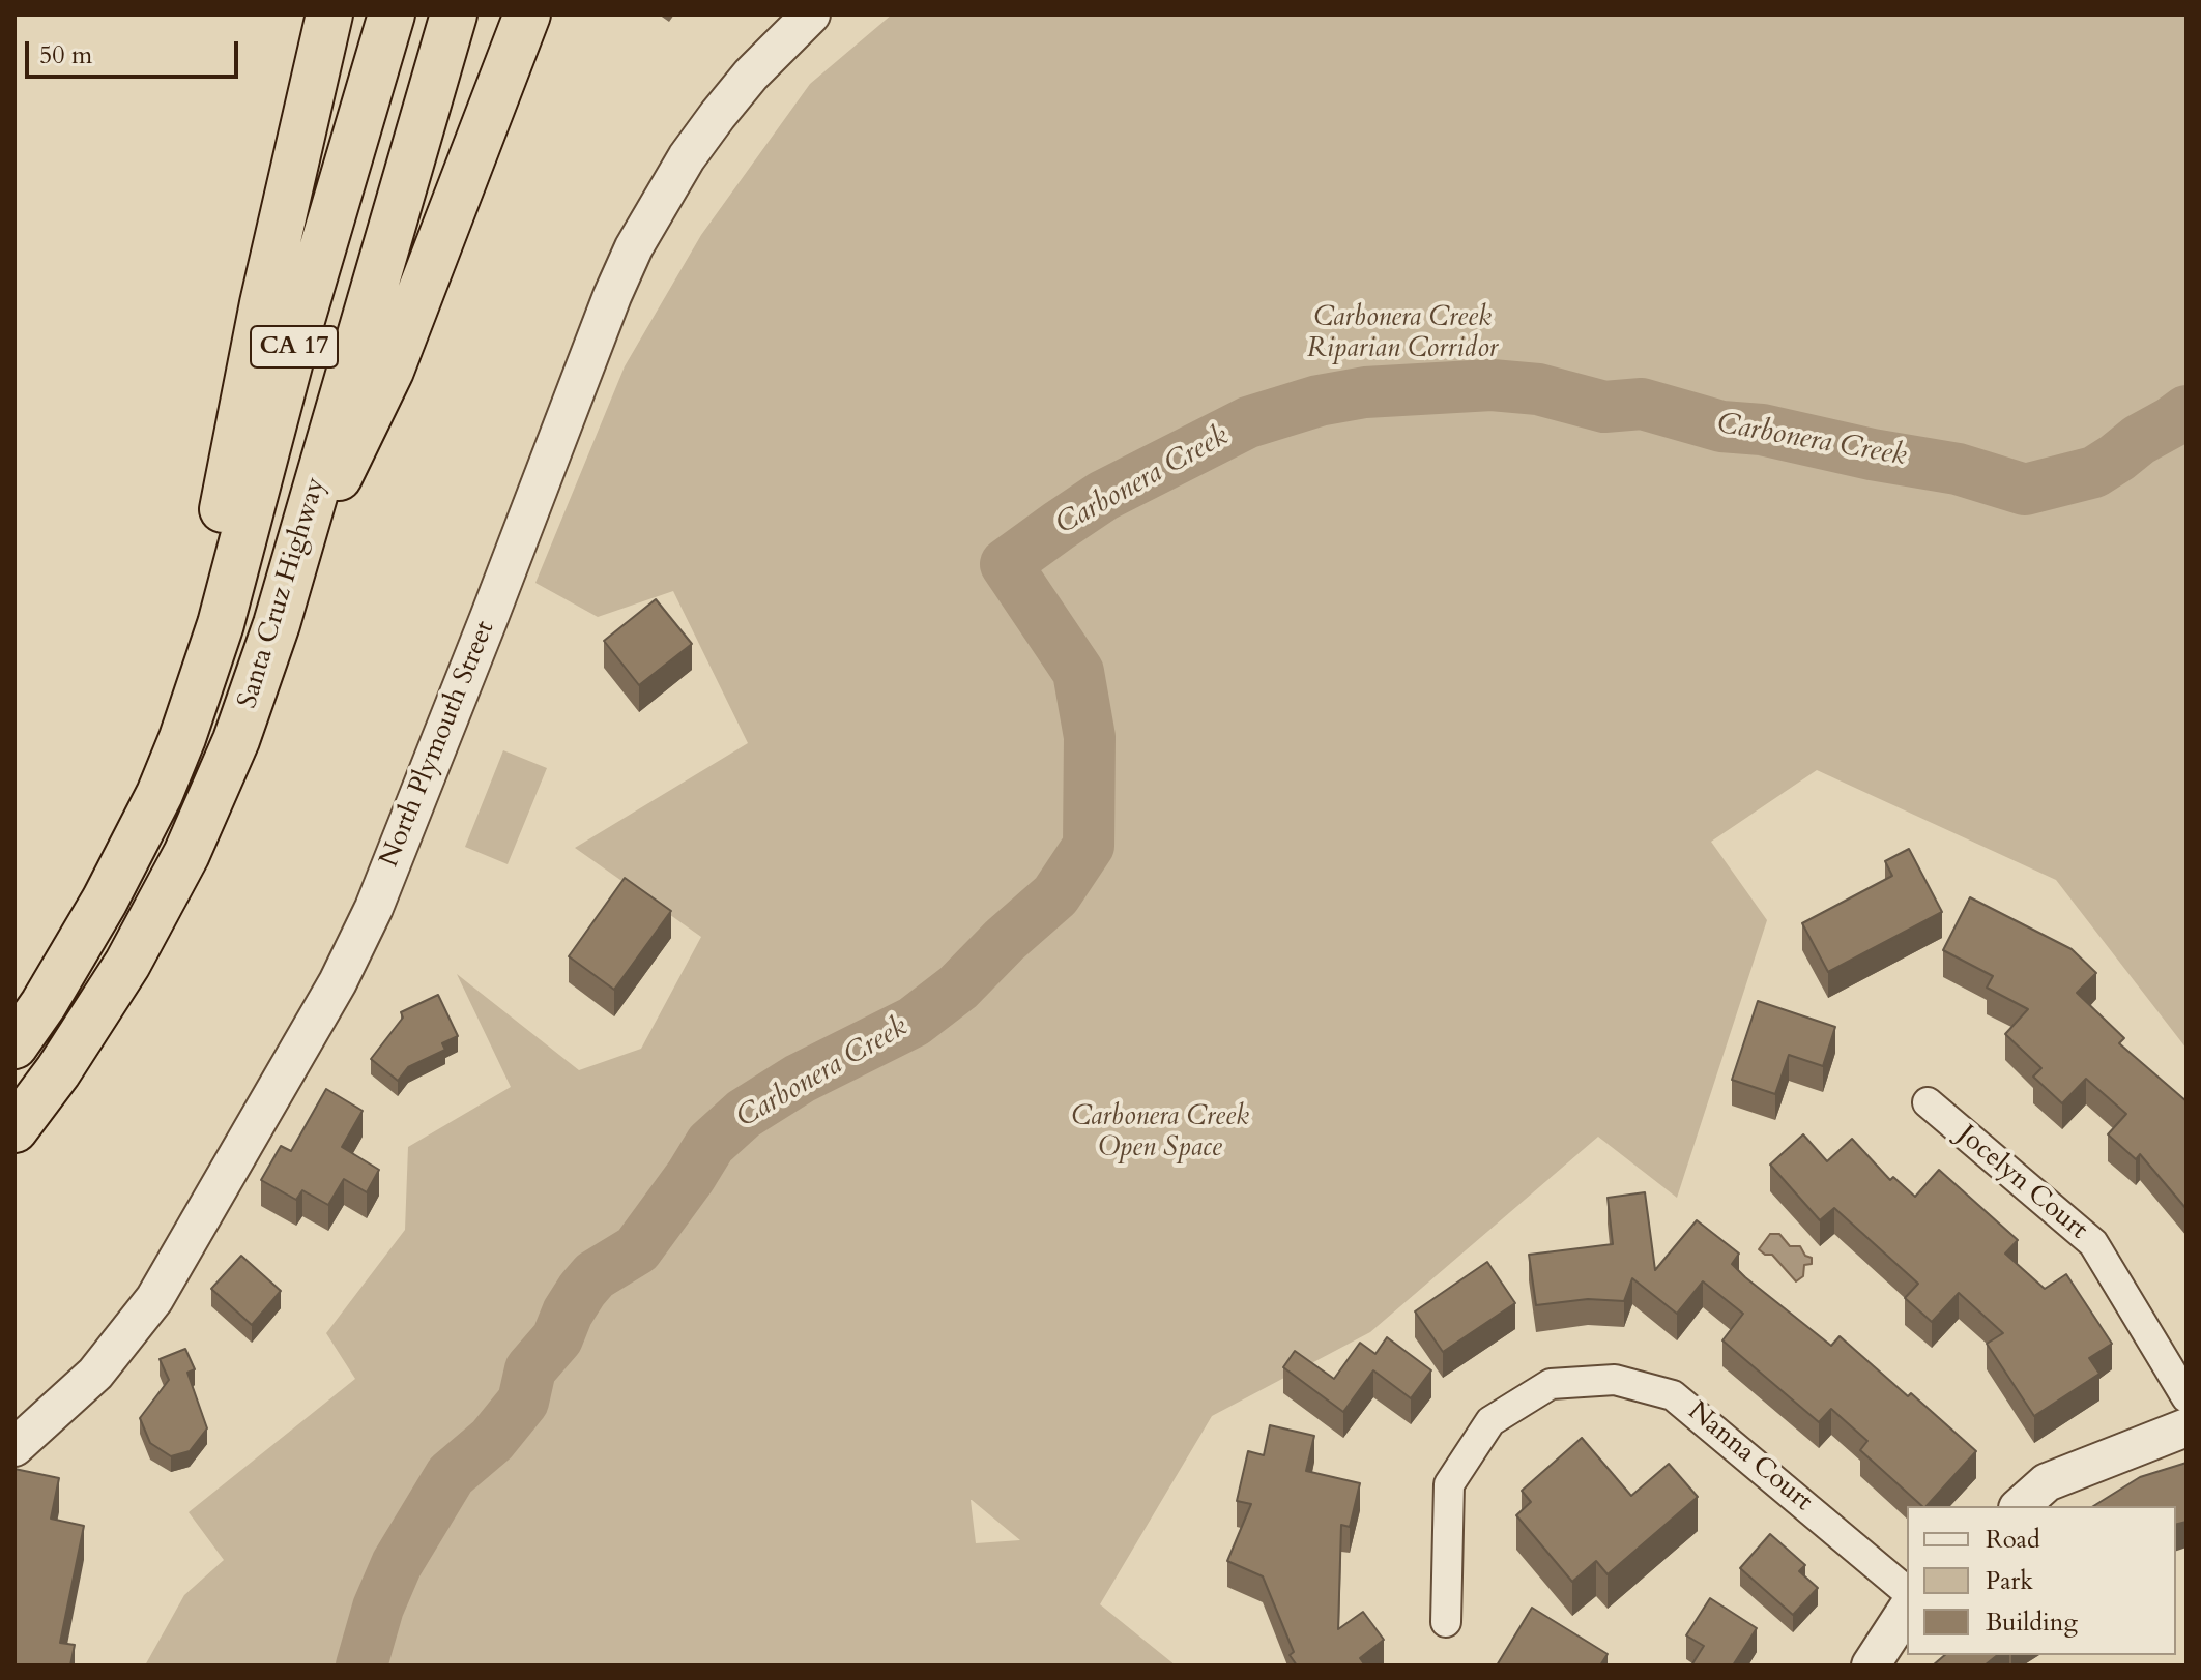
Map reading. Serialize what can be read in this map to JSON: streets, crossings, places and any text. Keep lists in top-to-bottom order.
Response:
{
  "streets": {
    "highway": ["CA 17", "Santa Cruz Highway"],
    "street": ["North Plymouth Street", "Jocelyn Court", "Nanna Court"]
  },
  "water": ["Carbonera Creek"],
  "parks": ["Carbonera Creek Riparian Corridor", "Carbonera Creek Open Space"],
  "legend": ["Road", "Park", "Building"],
  "scale_bar": "50 m"
}
